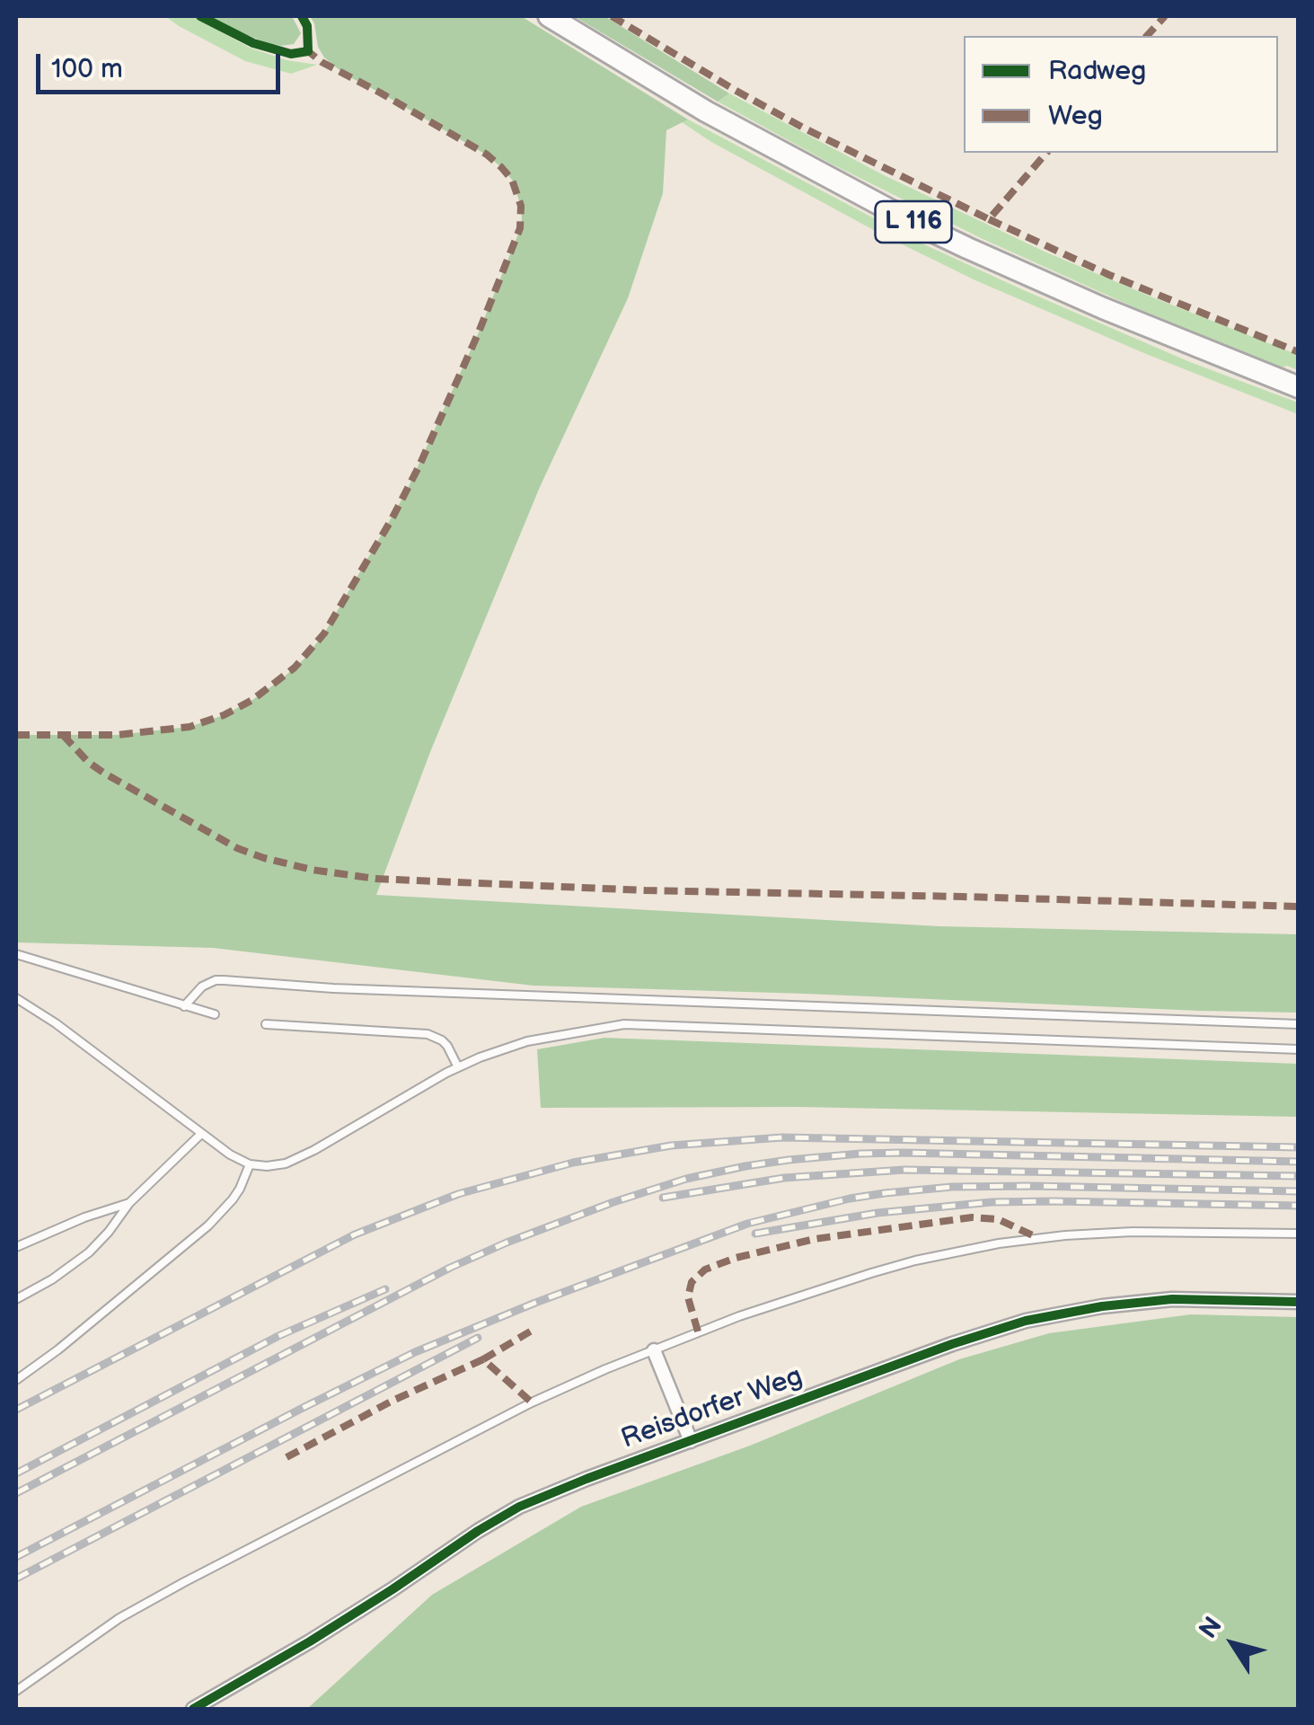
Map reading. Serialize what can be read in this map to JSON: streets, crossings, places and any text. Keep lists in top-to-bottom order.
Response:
{
  "streets": {
    "main road": ["L 116"],
    "street": ["Reisdorfer Weg"]
  },
  "legend": ["Radweg", "Weg"],
  "scale_bar": "100 m",
  "north": "top left"
}
